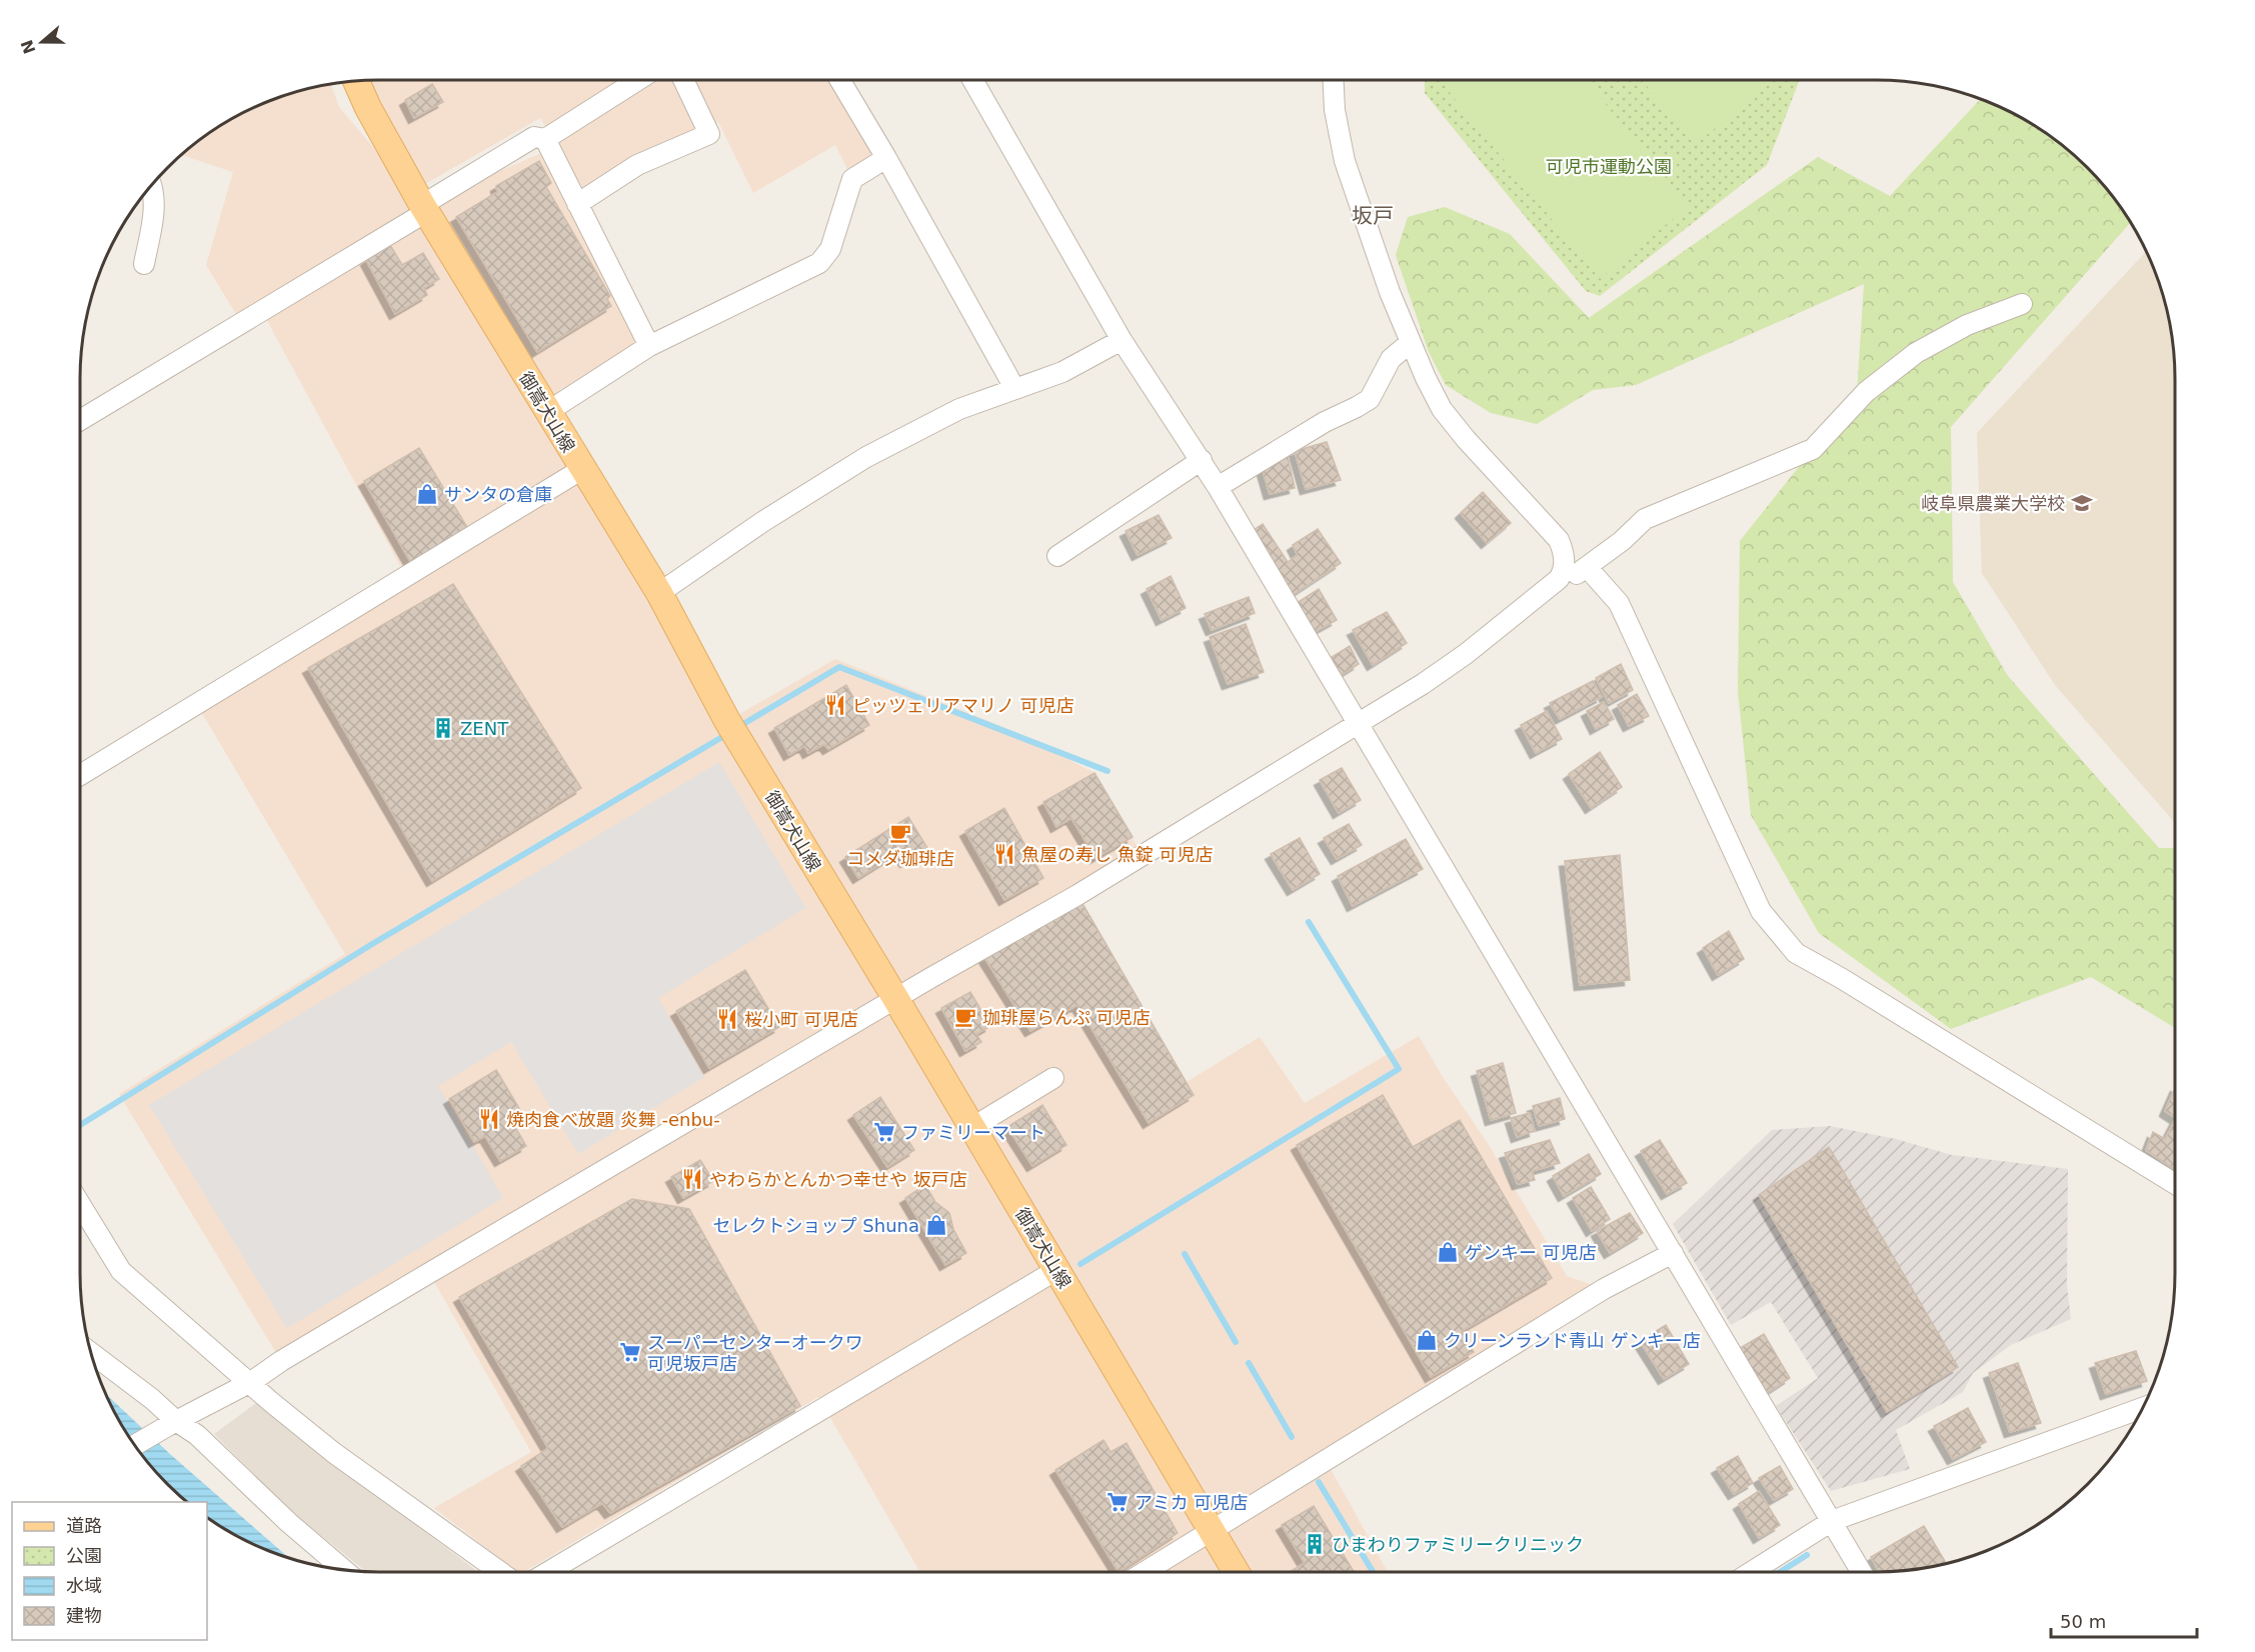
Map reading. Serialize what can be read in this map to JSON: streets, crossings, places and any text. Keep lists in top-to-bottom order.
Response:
{
  "streets": {
    "main road": ["御嵩犬山線"]
  },
  "districts": ["坂戸"],
  "parks": ["可児市運動公園"],
  "places": {
    "shop": [
      "サンタの倉庫",
      "セレクトショップ Shuna",
      "ゲンキー 可児店",
      "クリーンランド青山 ゲンキー店"
    ],
    "school or university": ["岐阜県農業大学校"],
    "restaurant": [
      "ピッツェリアマリノ 可児店",
      "魚屋の寿し 魚錠 可児店",
      "桜小町 可児店",
      "焼肉食べ放題 炎舞 ‐enbu‐",
      "やわらかとんかつ幸せや 坂戸店"
    ],
    "building": ["ZENT", "ひまわりファミリークリニック"],
    "cafe": ["コメダ珈琲店", "珈琲屋らんぷ 可児店"],
    "supermarket": ["ファミリーマート", "スーパーセンターオークワ 可児坂戸店", "アミカ 可児店"]
  },
  "legend": [
    "道路",
    "公園",
    "水域",
    "建物"
  ],
  "scale_bar": "50 m",
  "north": "left"
}
